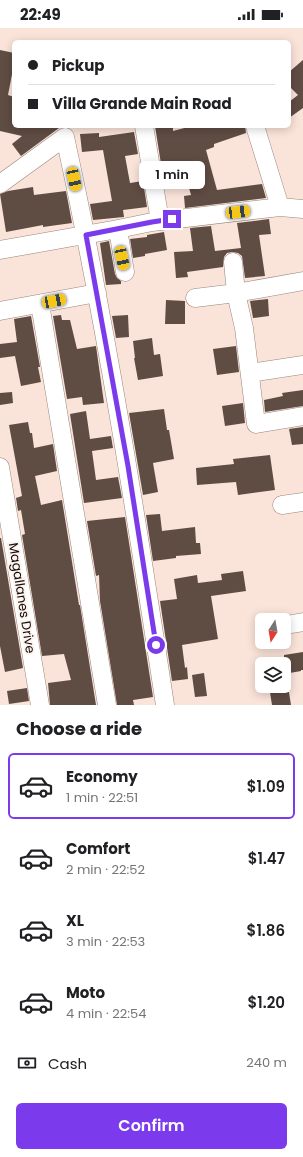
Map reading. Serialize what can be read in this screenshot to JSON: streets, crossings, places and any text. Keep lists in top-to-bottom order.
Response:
{
  "streets": {
    "street": ["Magallanes Drive"]
  },
  "north": "bottom",
  "page": {
    "status": "22:49",
    "banner": ["Pickup", "Villa Grande Main Road"],
    "bubble": "1 min",
    "heading": "Choose a ride",
    "list": [
      {
        "name": "Economy",
        "note": "1 min · 22:51",
        "value": "$1.09"
      },
      {
        "name": "Comfort",
        "note": "2 min · 22:52",
        "value": "$1.47"
      },
      {
        "name": "XL",
        "note": "3 min · 22:53",
        "value": "$1.86"
      },
      {
        "name": "Moto",
        "note": "4 min · 22:54",
        "value": "$1.20"
      }
    ],
    "pay": ["Cash", "240 m"],
    "buttons": "Confirm"
  }
}
